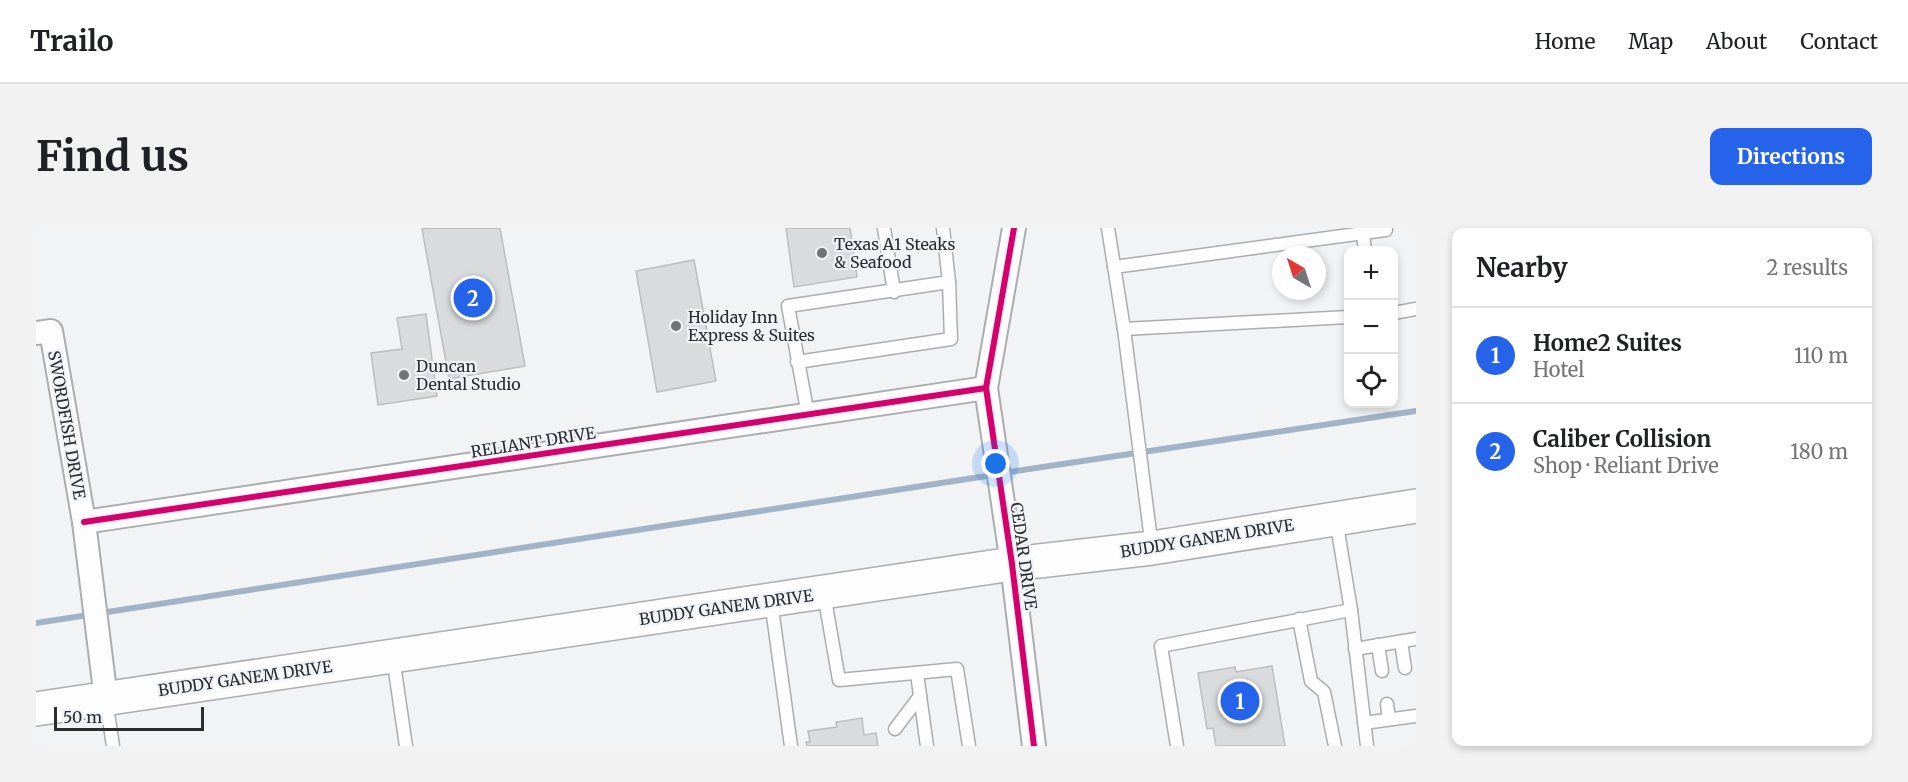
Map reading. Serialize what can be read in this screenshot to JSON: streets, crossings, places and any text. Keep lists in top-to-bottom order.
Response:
{
  "streets": {
    "main road": ["BUDDY GANEM DRIVE"],
    "street": ["SWORDFISH DRIVE", "RELIANT DRIVE", "CEDAR DRIVE"]
  },
  "crossings": [
    ["SWORDFISH DRIVE", "RELIANT DRIVE"],
    ["SWORDFISH DRIVE", "BUDDY GANEM DRIVE"],
    ["RELIANT DRIVE", "CEDAR DRIVE"],
    ["BUDDY GANEM DRIVE", "CEDAR DRIVE"]
  ],
  "places": ["Texas A1 Steaks & Seafood", "Holiday Inn Express & Suites", "Duncan Dental Studio"],
  "scale_bar": "50 m",
  "north": "top left",
  "page": {
    "header": "Trailo",
    "nav": [
      "Home",
      "Map",
      "About",
      "Contact"
    ],
    "buttons": "Directions",
    "title": "Find us",
    "heading": ["Nearby", "2 results"],
    "map_buttons": ["+", "−"],
    "pins": ["2", "1"],
    "list": [
      {
        "mark": "1",
        "name": "Home2 Suites",
        "note": "Hotel",
        "value": "110 m"
      },
      {
        "mark": "2",
        "name": "Caliber Collision",
        "note": "Shop · Reliant Drive",
        "value": "180 m"
      }
    ],
    "scale": "50 m"
  }
}
